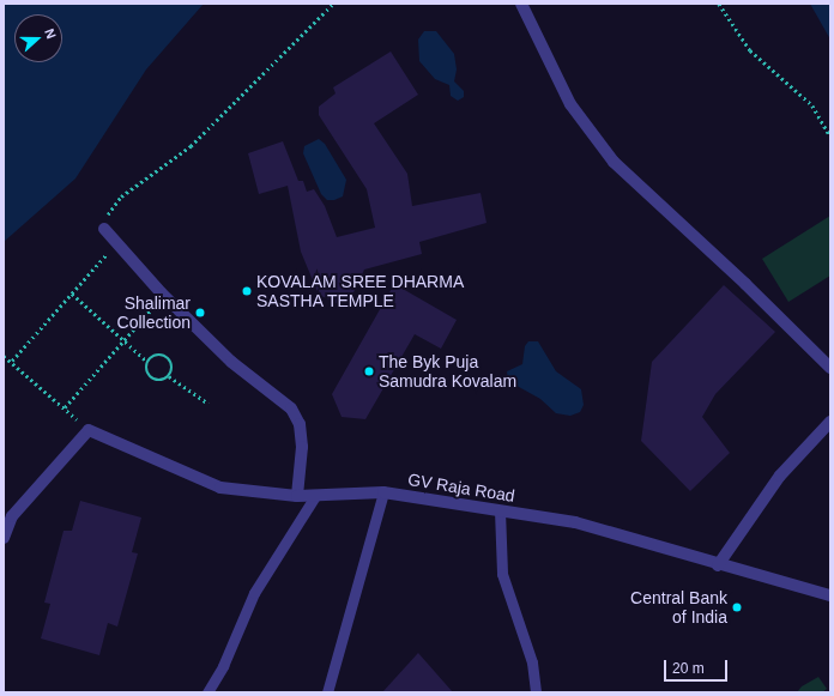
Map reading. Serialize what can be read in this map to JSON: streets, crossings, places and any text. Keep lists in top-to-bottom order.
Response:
{
  "streets": {
    "street": ["GV Raja Road"]
  },
  "places": [
    "KOVALAM SREE DHARMA SASTHA TEMPLE",
    "Shalimar Collection",
    "The Byk Puja Samudra Kovalam",
    "Central Bank of India"
  ],
  "scale_bar": "20 m",
  "north": "right"
}
